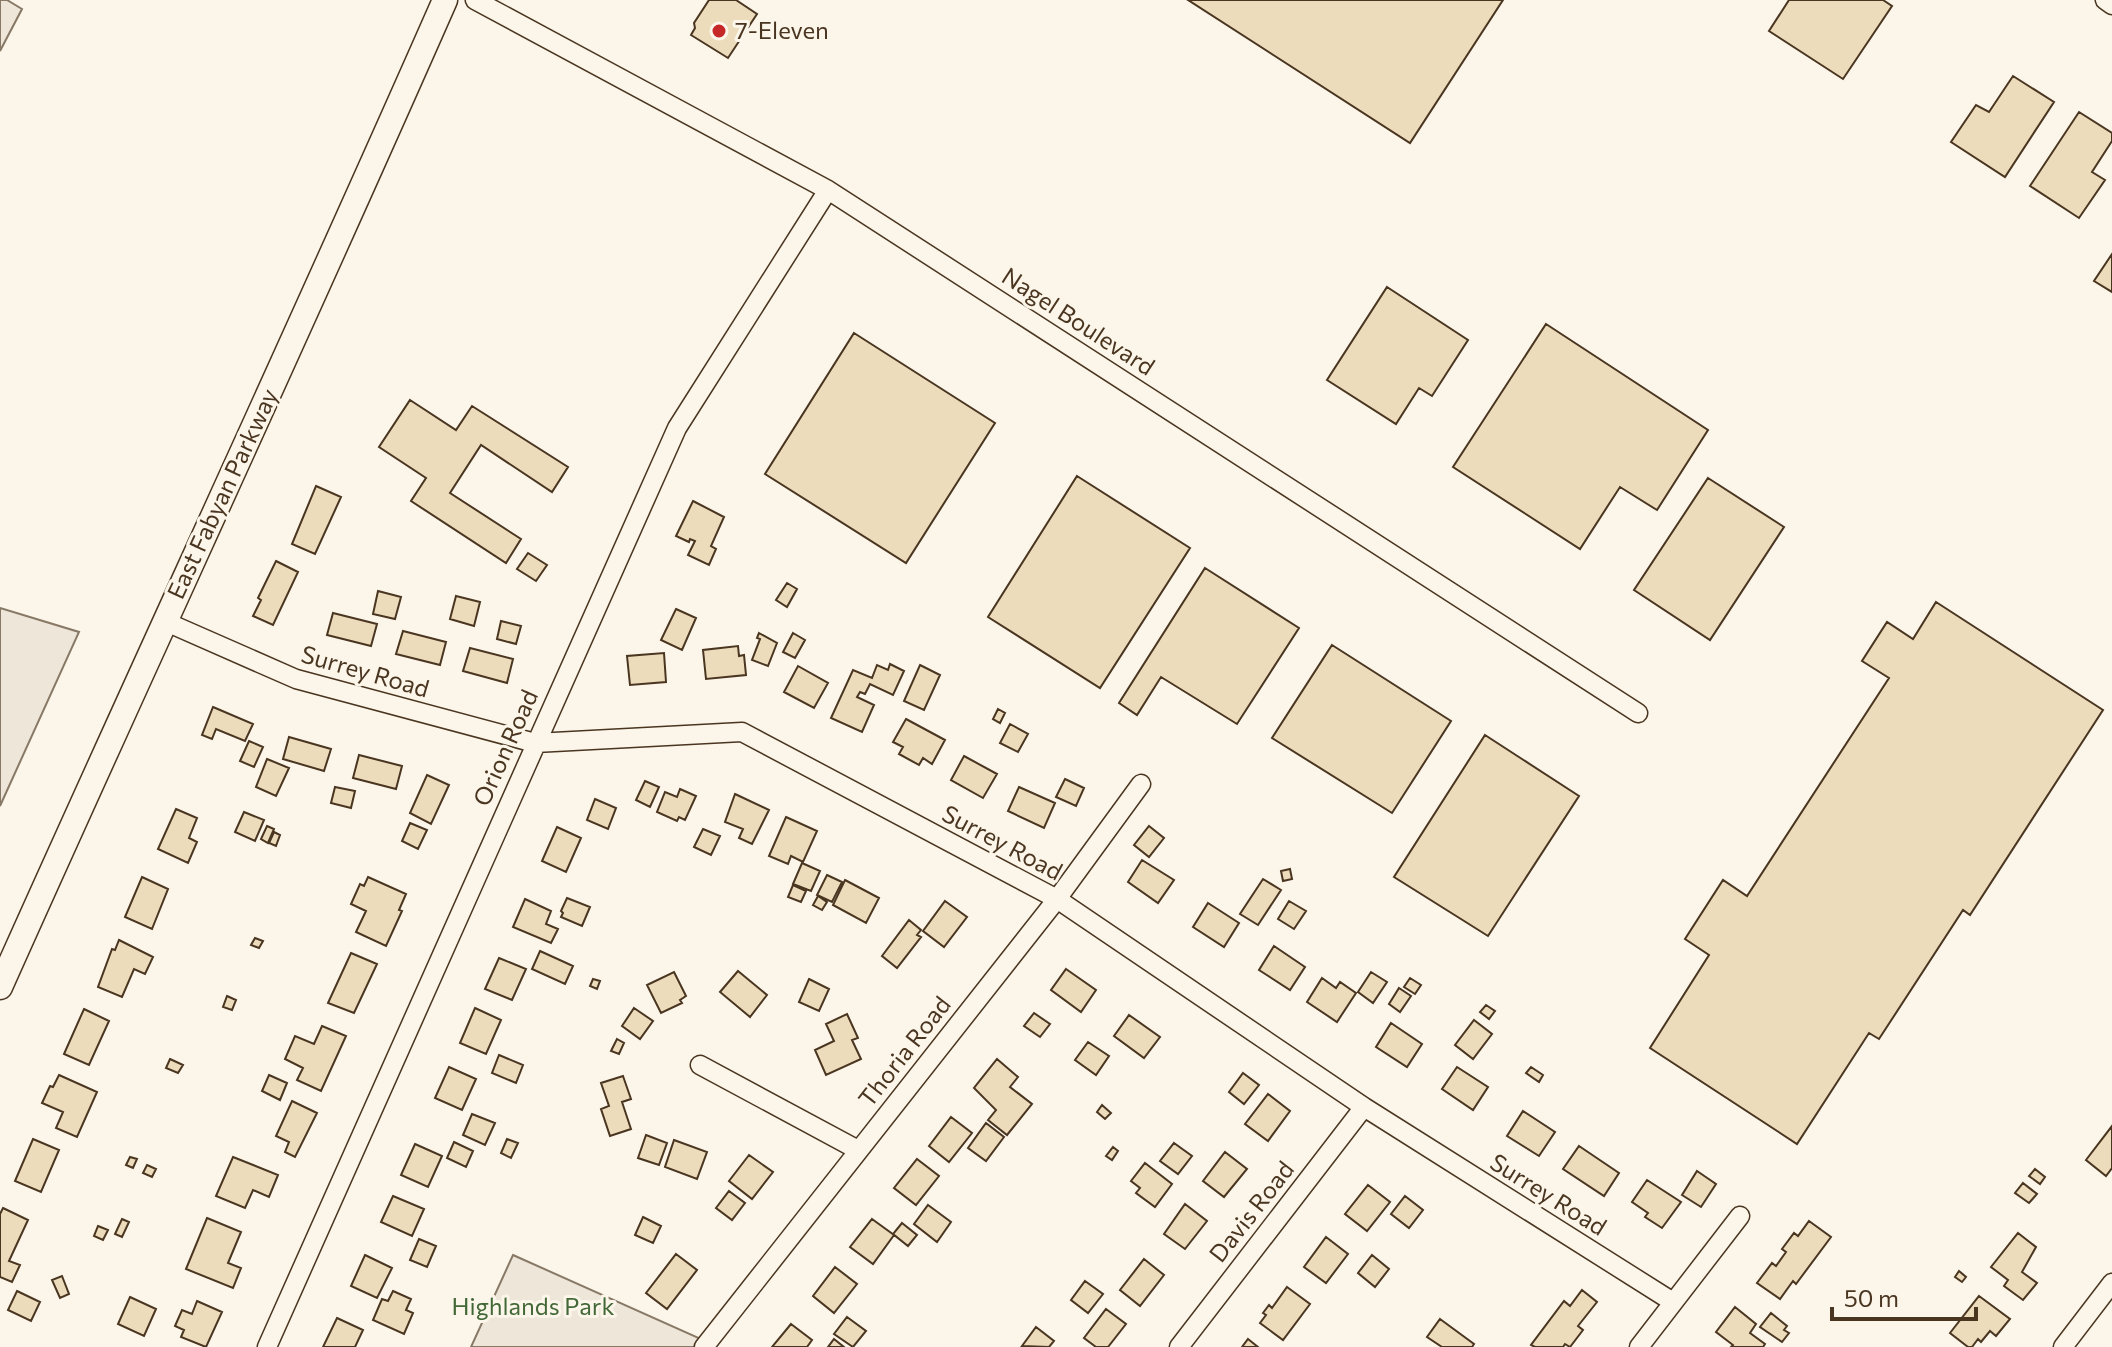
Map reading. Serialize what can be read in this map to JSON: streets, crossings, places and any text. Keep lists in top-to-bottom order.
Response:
{
  "streets": {
    "main road": ["East Fabyan Parkway"],
    "street": [
      "Nagel Boulevard",
      "Surrey Road",
      "Orion Road",
      "Thoria Road",
      "Davis Road"
    ]
  },
  "crossings": [
    ["Nagel Boulevard", "Orion Road"],
    ["East Fabyan Parkway", "Surrey Road"],
    ["Surrey Road", "Orion Road"],
    ["Surrey Road", "Thoria Road"],
    ["Surrey Road", "Davis Road"]
  ],
  "parks": ["Highlands Park"],
  "places": ["7-Eleven"],
  "scale_bar": "50 m"
}
